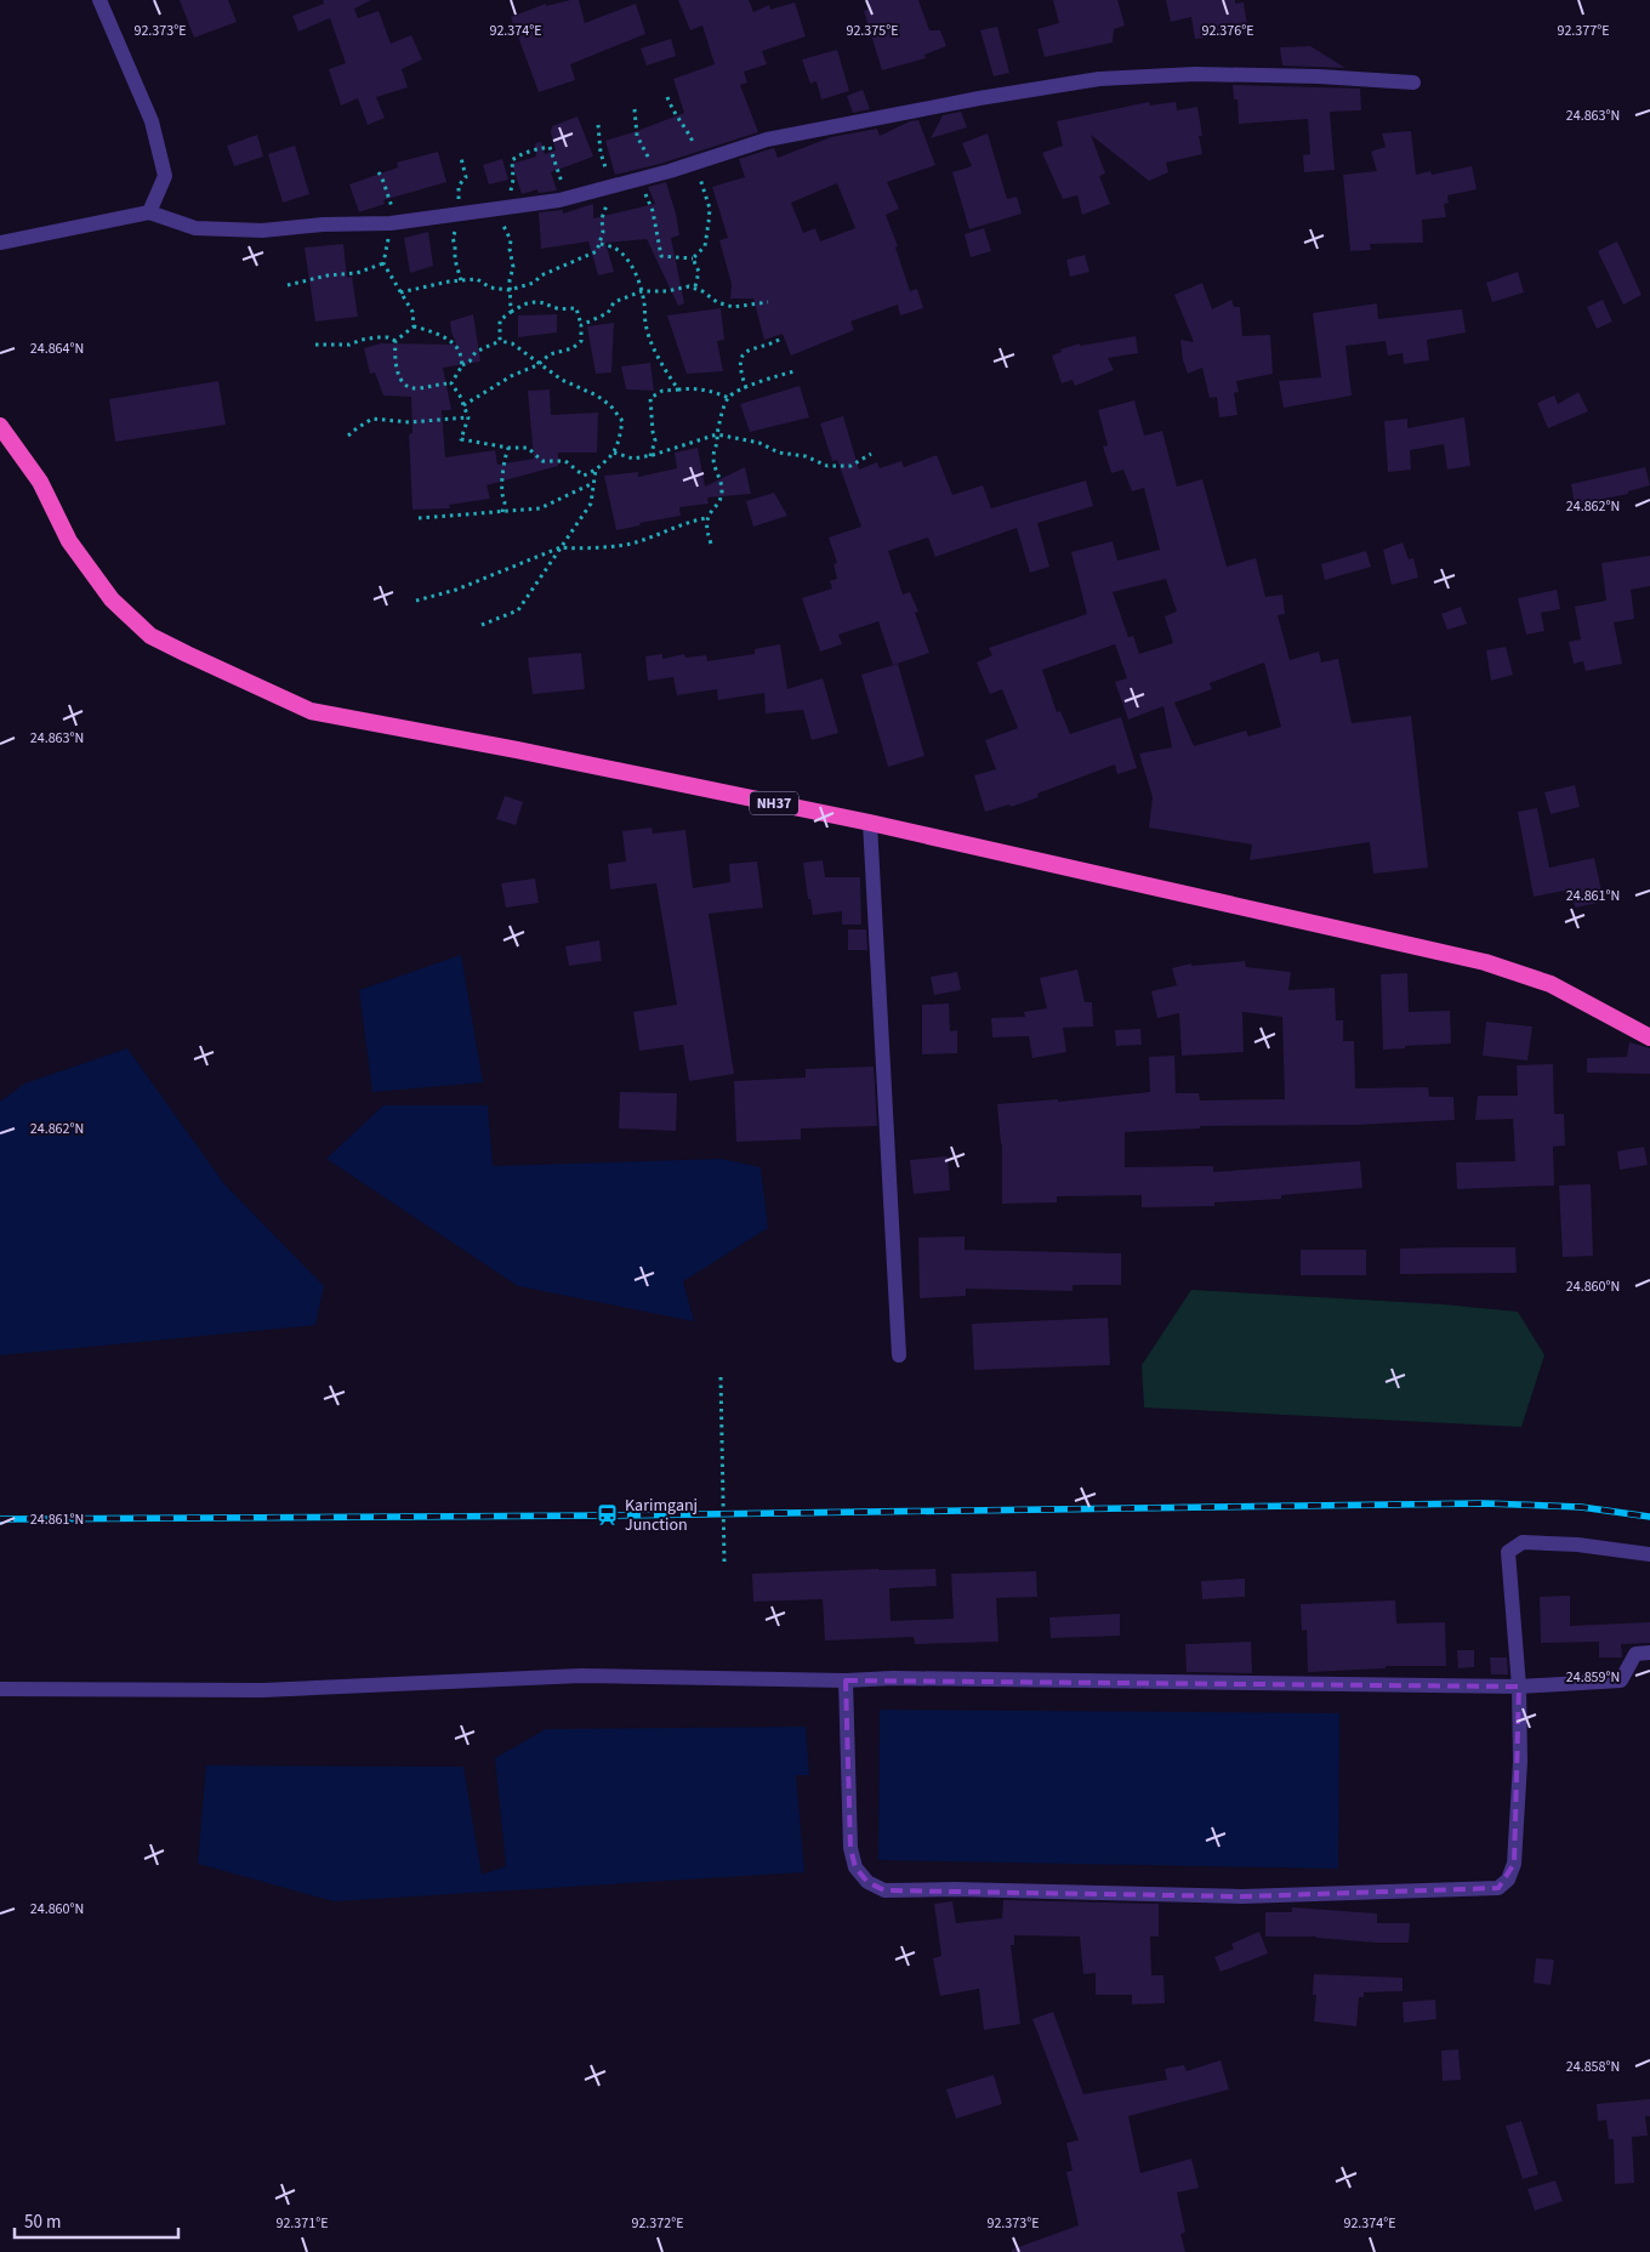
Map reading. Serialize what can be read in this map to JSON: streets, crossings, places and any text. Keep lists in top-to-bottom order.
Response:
{
  "streets": {
    "highway": ["NH37"]
  },
  "places": {
    "station": ["Karimganj Junction"]
  },
  "scale_bar": "50 m",
  "coordinates": [
    "92.373°E",
    "92.374°E",
    "92.375°E",
    "92.376°E",
    "92.377°E",
    "24.863°N",
    "24.864°N",
    "24.862°N",
    "24.861°N",
    "24.860°N",
    "24.859°N",
    "24.858°N",
    "92.371°E",
    "92.372°E"
  ]
}
